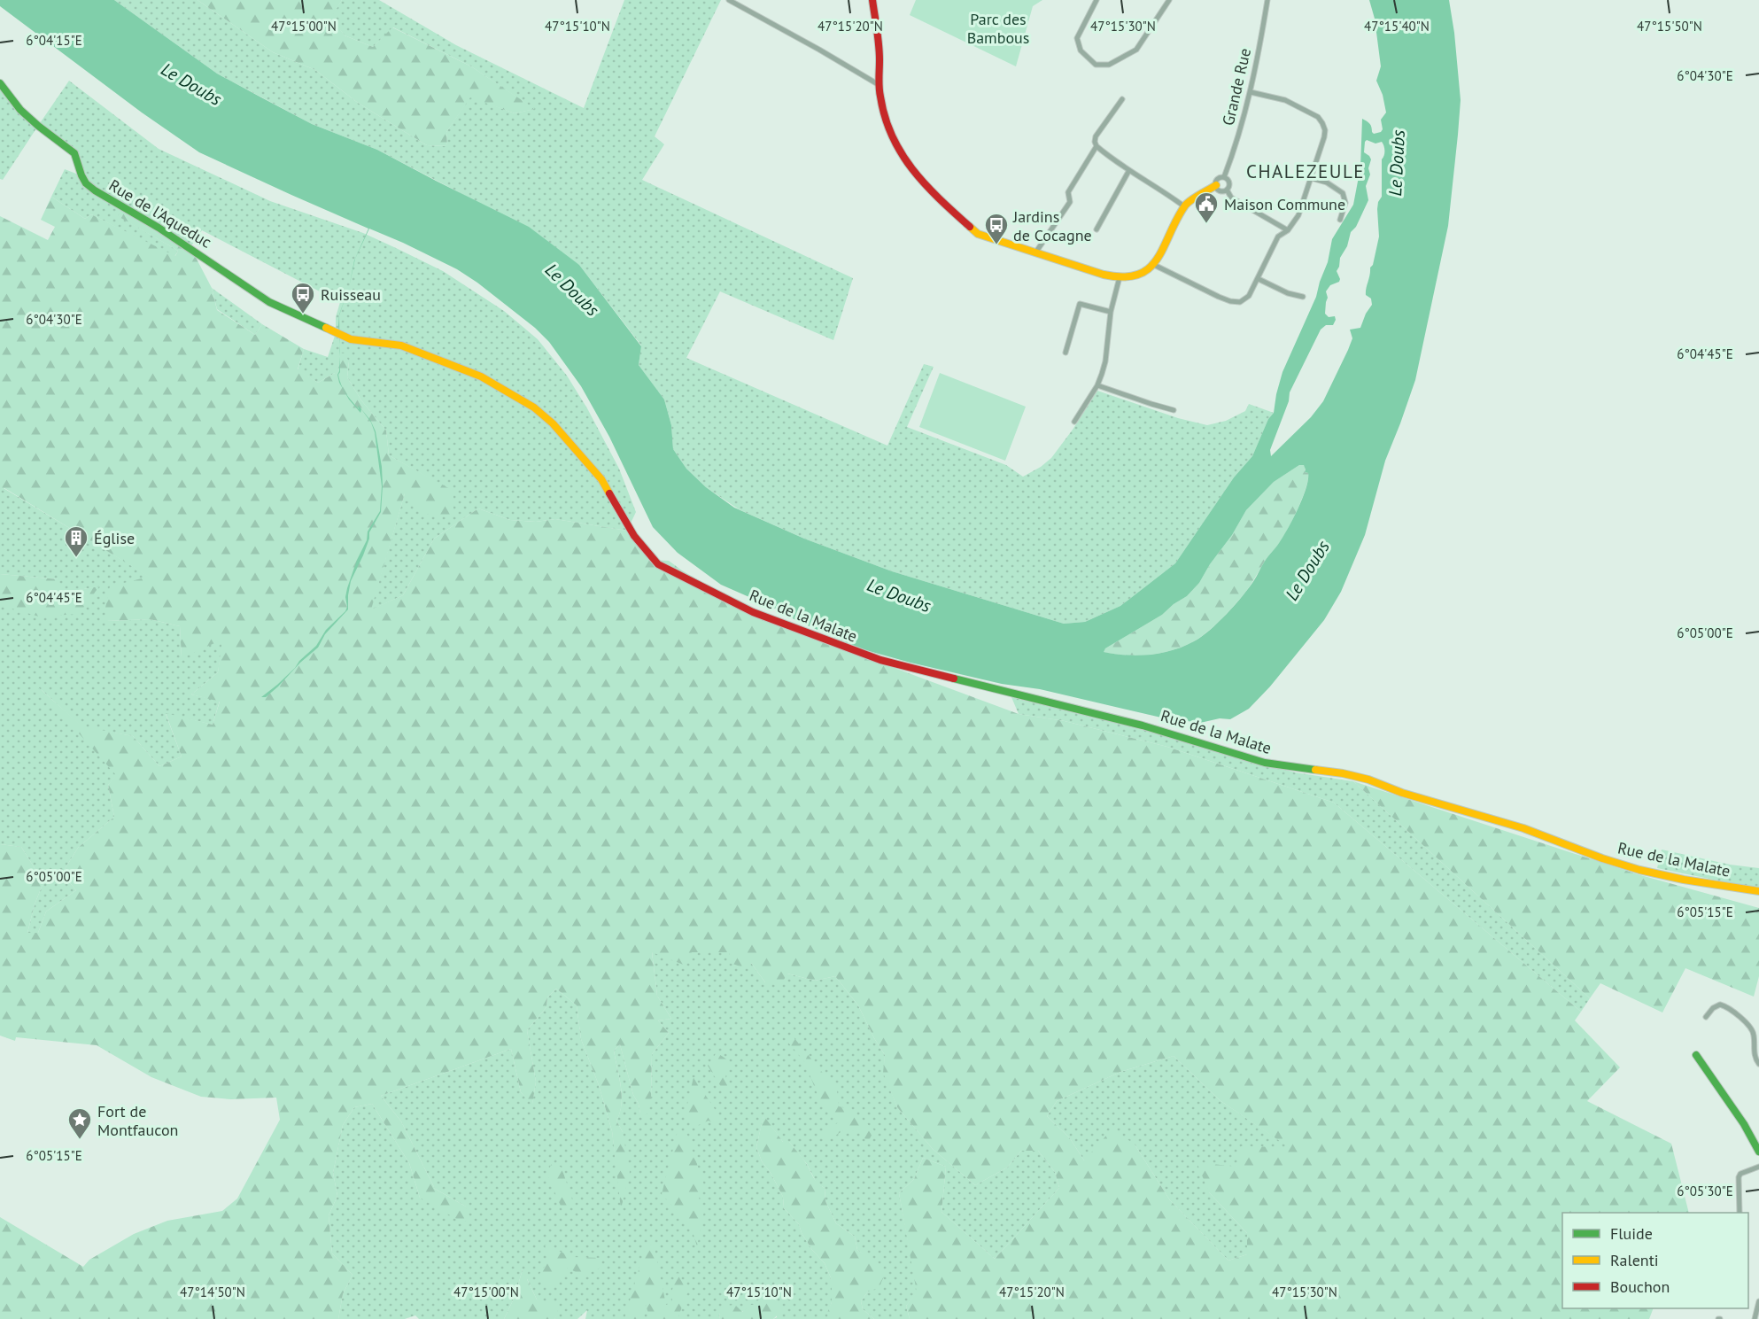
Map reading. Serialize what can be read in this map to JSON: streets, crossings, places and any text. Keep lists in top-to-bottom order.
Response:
{
  "streets": {
    "street": ["Grande Rue", "Rue de l'Aqueduc", "Rue de la Malate"]
  },
  "crossings": [
    ["Rue de l'Aqueduc", "Rue de la Malate"]
  ],
  "districts": ["CHALEZEULE"],
  "water": ["Le Doubs"],
  "parks": ["Parc des Bambous"],
  "places": {
    "public building": ["Maison Commune"],
    "bus stop": ["Jardins de Cocagne", "Ruisseau"],
    "building": ["Église"],
    "place": ["Fort de Montfaucon"]
  },
  "legend": ["Fluide", "Ralenti", "Bouchon"],
  "coordinates": [
    "47°15'00\"N",
    "47°15'10\"N",
    "47°15'20\"N",
    "47°15'30\"N",
    "47°15'40\"N",
    "47°15'50\"N",
    "6°04'15\"E",
    "6°04'30\"E",
    "6°04'45\"E",
    "6°05'00\"E",
    "6°05'15\"E",
    "6°05'30\"E",
    "47°14'50\"N"
  ]
}
